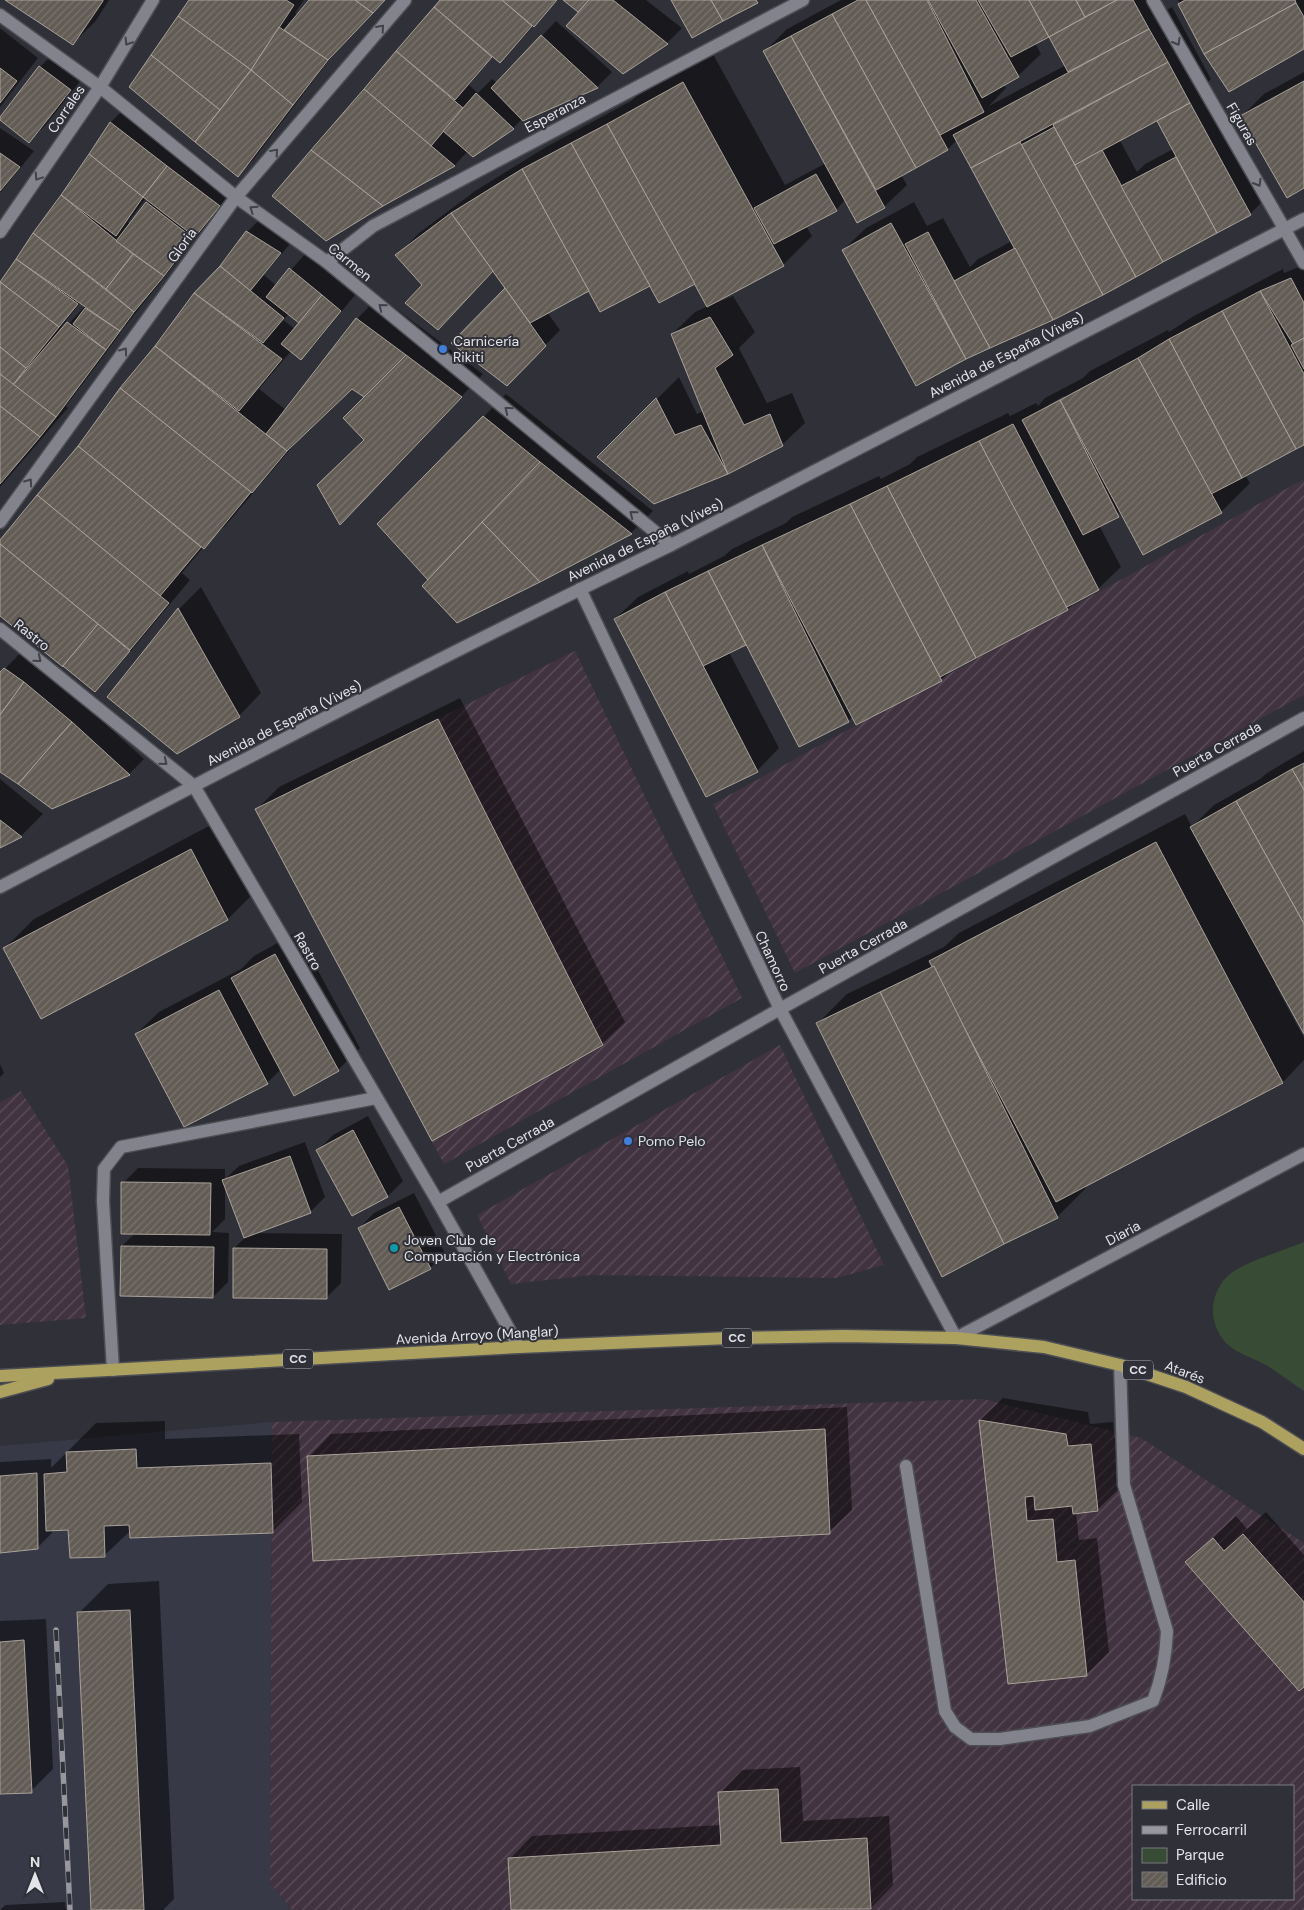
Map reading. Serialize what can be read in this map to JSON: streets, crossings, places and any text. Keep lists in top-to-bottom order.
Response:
{
  "streets": {
    "main road": ["Avenida Arroyo (Manglar)", "CC", "Atarés"],
    "street": [
      "Corrales",
      "Esperanza",
      "Figuras",
      "Gloria",
      "Carmen",
      "Avenida de España (Vives)",
      "Rastro",
      "Puerta Cerrada",
      "Chamorro",
      "Diaria"
    ]
  },
  "crossings": [
    ["Corrales", "Carmen"],
    ["Esperanza", "Carmen"],
    ["Figuras", "Avenida de España (Vives)"],
    ["Gloria", "Carmen"],
    ["Carmen", "Avenida de España (Vives)"],
    ["Avenida de España (Vives)", "Rastro"],
    ["Avenida de España (Vives)", "Chamorro"],
    ["Rastro", "Puerta Cerrada"],
    ["Rastro", "Avenida Arroyo (Manglar)"],
    ["Puerta Cerrada", "Chamorro"],
    ["Chamorro", "Diaria"],
    ["Chamorro", "Avenida Arroyo (Manglar)"],
    ["Chamorro", "Atarés"],
    ["Diaria", "Avenida Arroyo (Manglar)"],
    ["Diaria", "Atarés"],
    ["Avenida Arroyo (Manglar)", "Atarés"]
  ],
  "one_way": [
    "Corrales",
    "Figuras",
    "Gloria",
    "Carmen"
  ],
  "places": ["Carnicería Rikiti", "Pomo Pelo", "Joven Club de Computación y Electrónica"],
  "legend": [
    "Calle",
    "Ferrocarril",
    "Parque",
    "Edificio"
  ],
  "north": "top"
}
